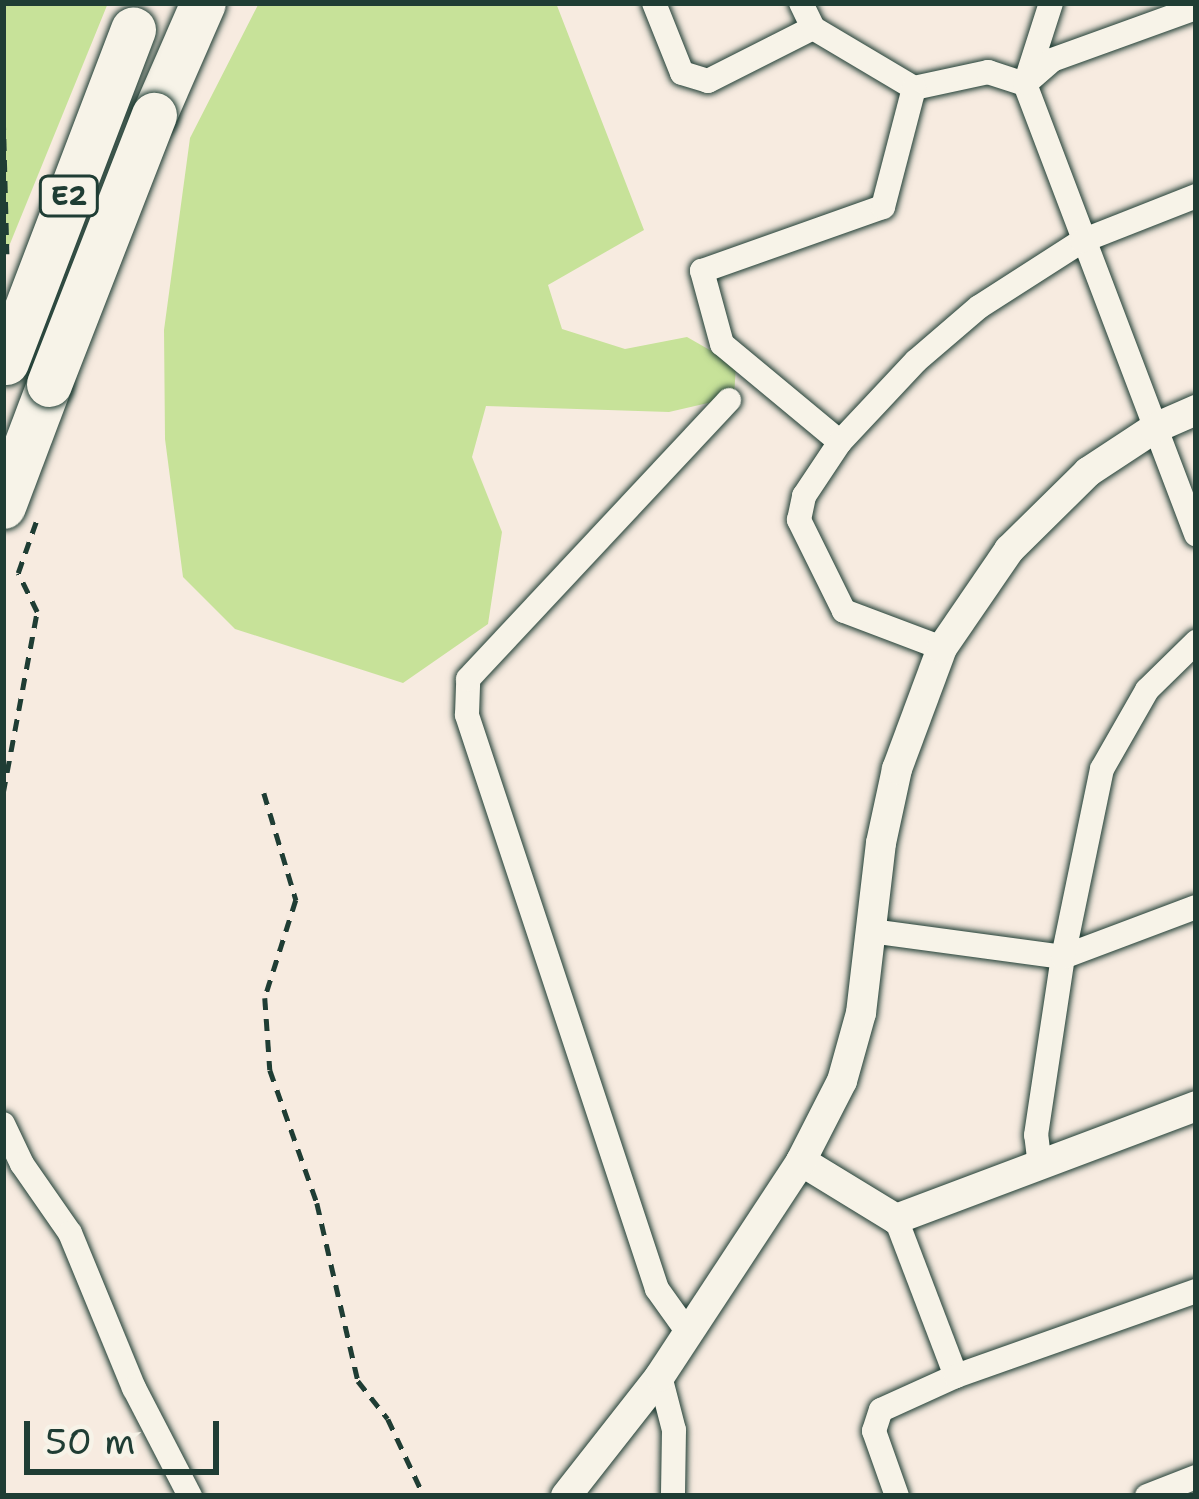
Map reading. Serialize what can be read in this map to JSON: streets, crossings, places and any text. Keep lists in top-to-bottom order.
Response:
{
  "streets": {
    "highway": ["E2"]
  },
  "scale_bar": "50 m"
}
